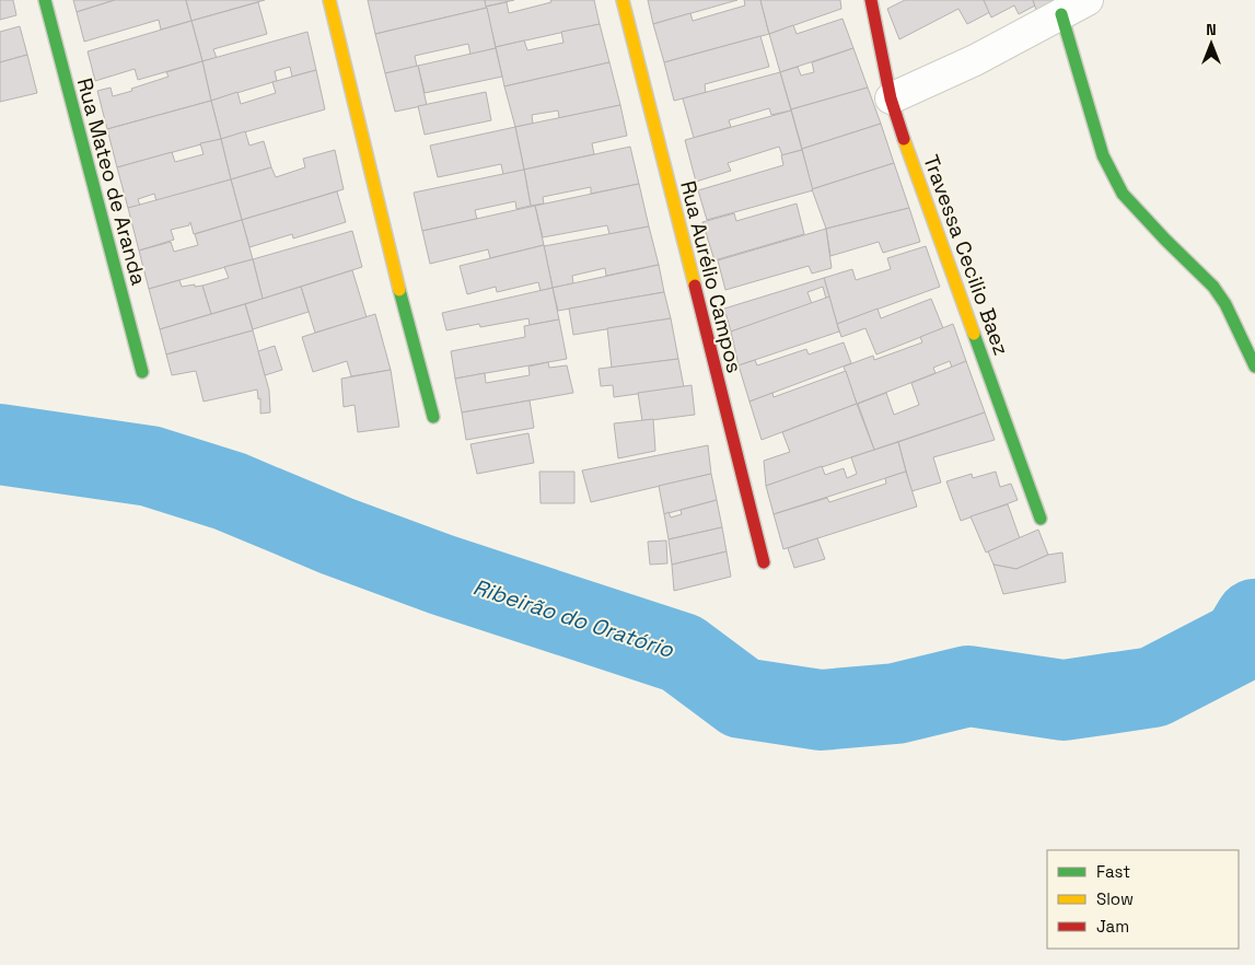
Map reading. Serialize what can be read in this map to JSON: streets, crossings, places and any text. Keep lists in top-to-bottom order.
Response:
{
  "streets": {
    "street": ["Rua Mateo de Aranda", "Travessa Cecilio Baez", "Rua Aurélio Campos"]
  },
  "water": ["Ribeirão do Oratório"],
  "legend": ["Fast", "Slow", "Jam"],
  "north": "top"
}
